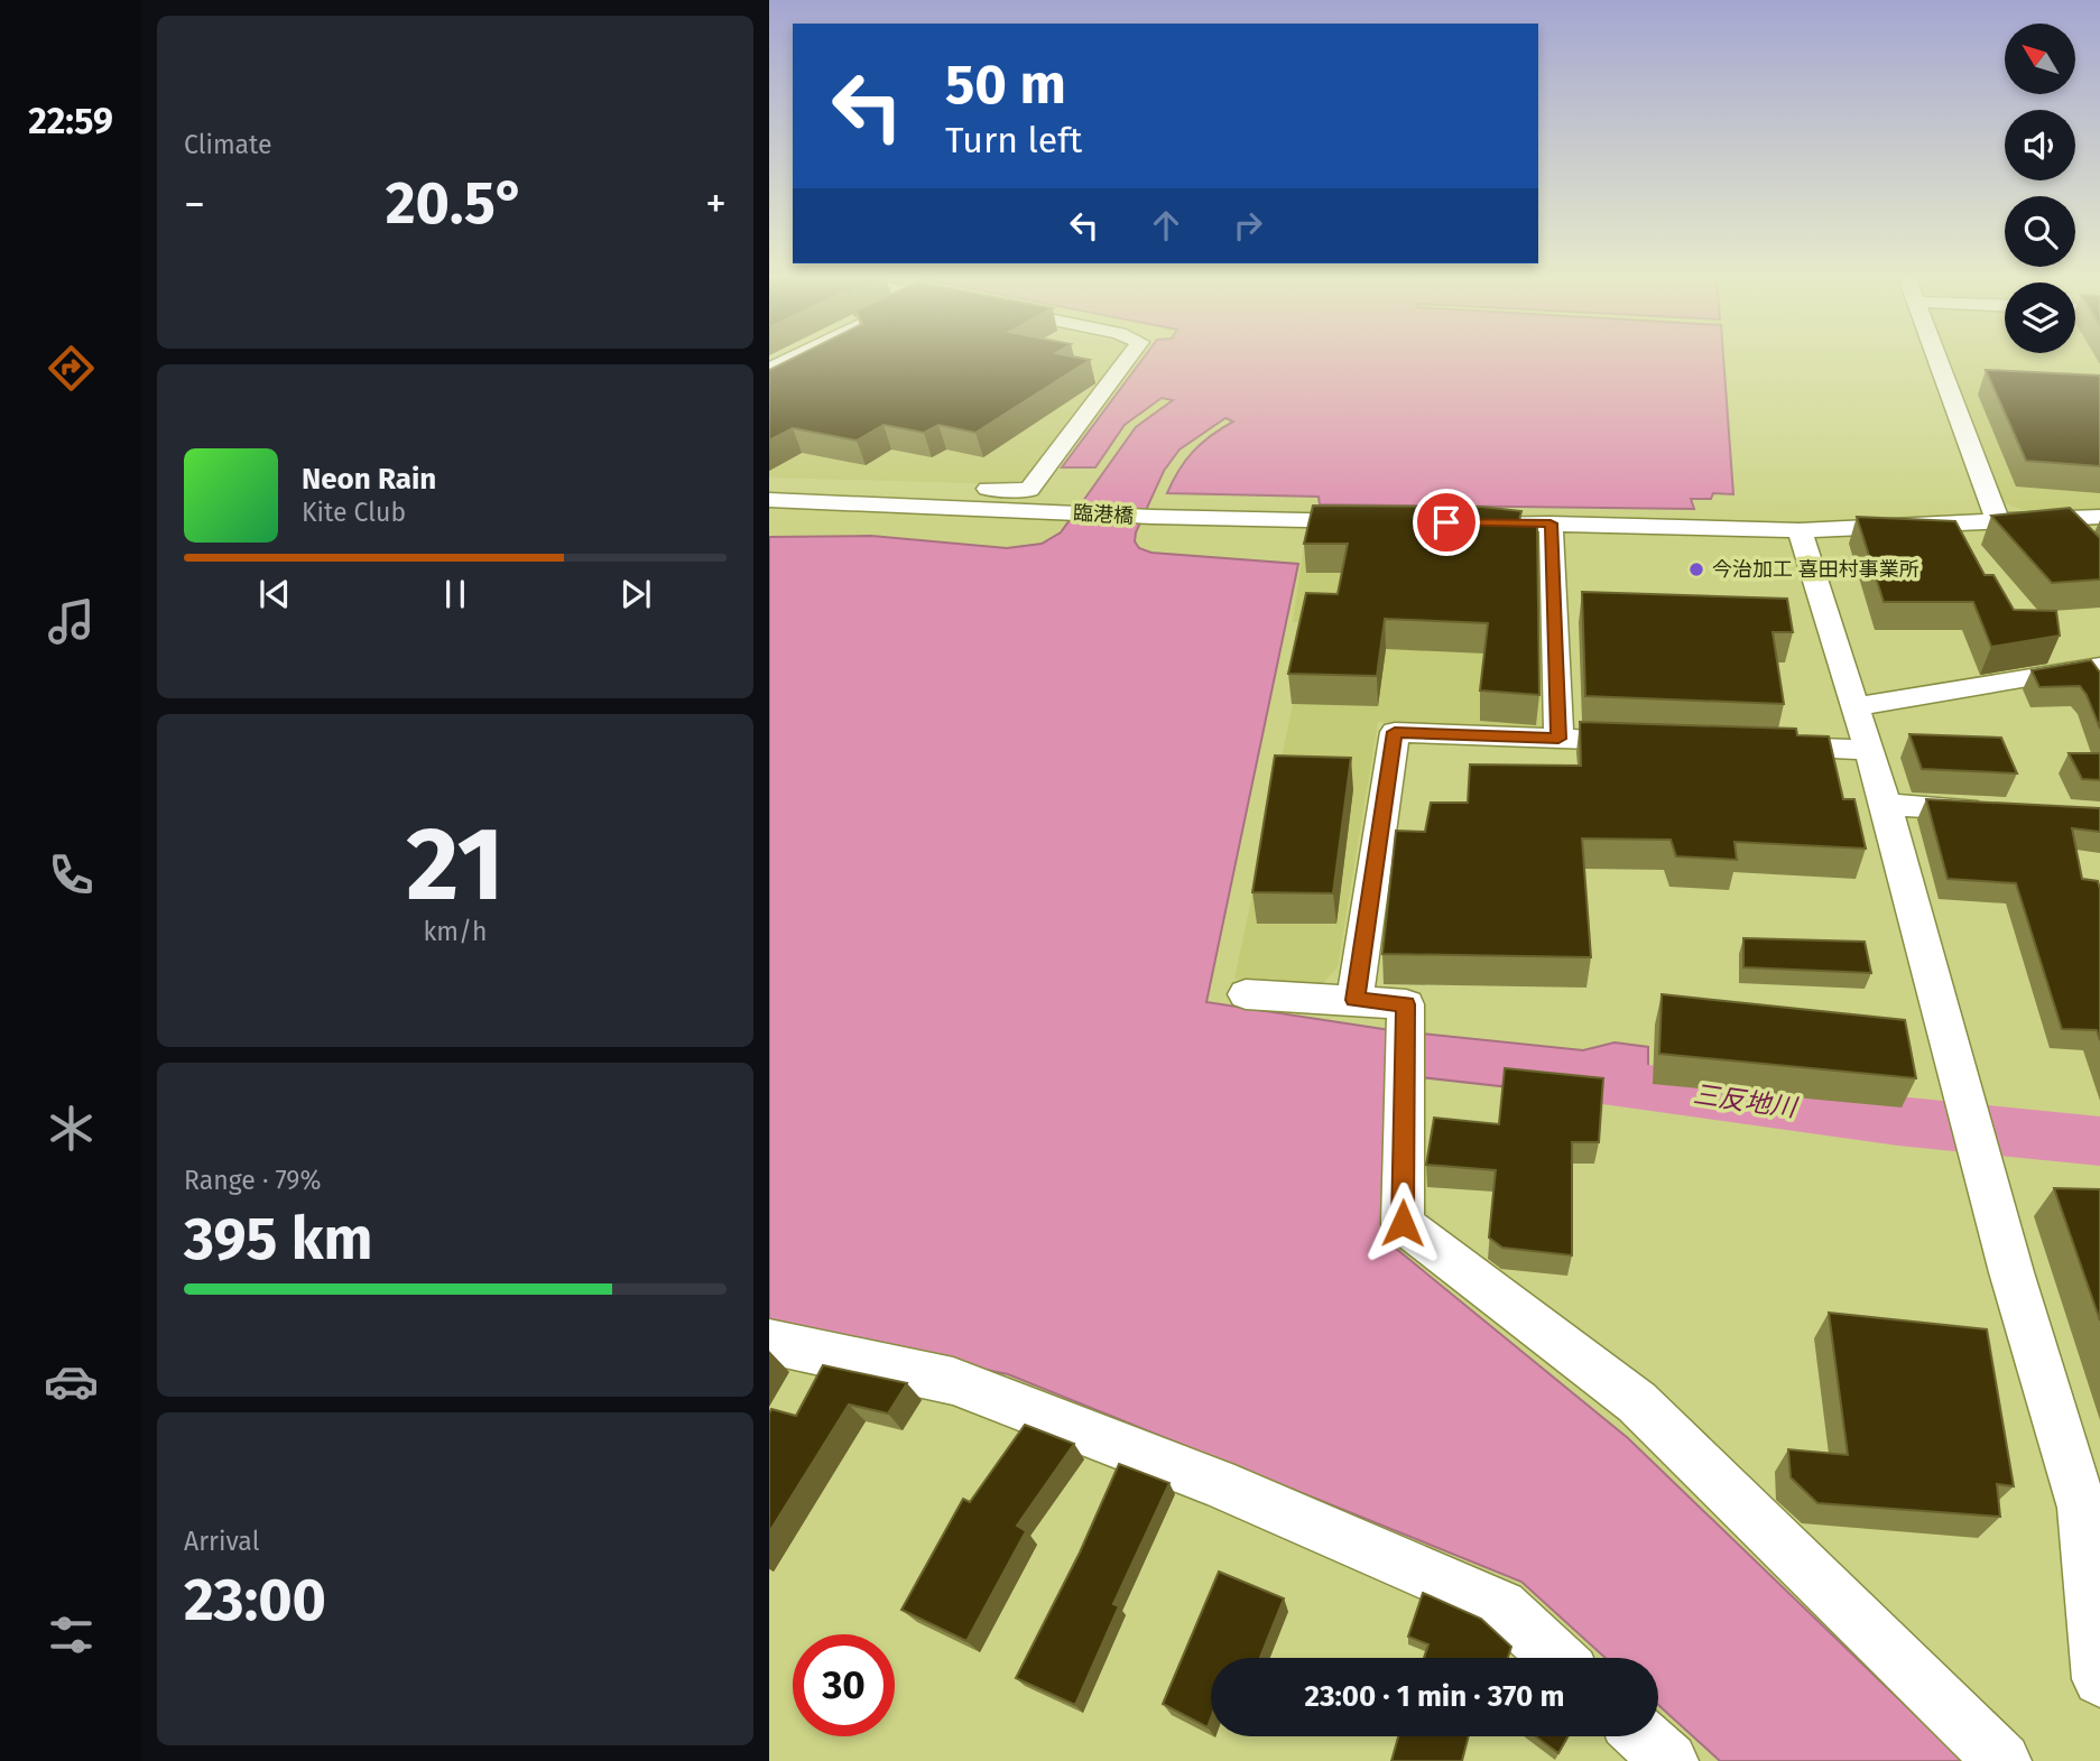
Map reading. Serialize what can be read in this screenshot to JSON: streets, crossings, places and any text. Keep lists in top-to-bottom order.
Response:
{
  "streets": {
    "street": ["臨港橋"]
  },
  "water": ["三反地川"],
  "places": ["今治加工 喜田村事業所"],
  "north": "top left",
  "page": {
    "tabs": "22:59",
    "tile": [
      "Climate",
      ["21", "km/h"],
      ["Range · 79%", "395 km"],
      ["Arrival", "23:00"]
    ],
    "turn": ["50 m", "Turn left"],
    "heat": ["−", "20.5°", "+"],
    "song": ["Neon Rain", "Kite Club"],
    "limit": "30",
    "trip": "23:00 · 1 min · 370 m"
  }
}
